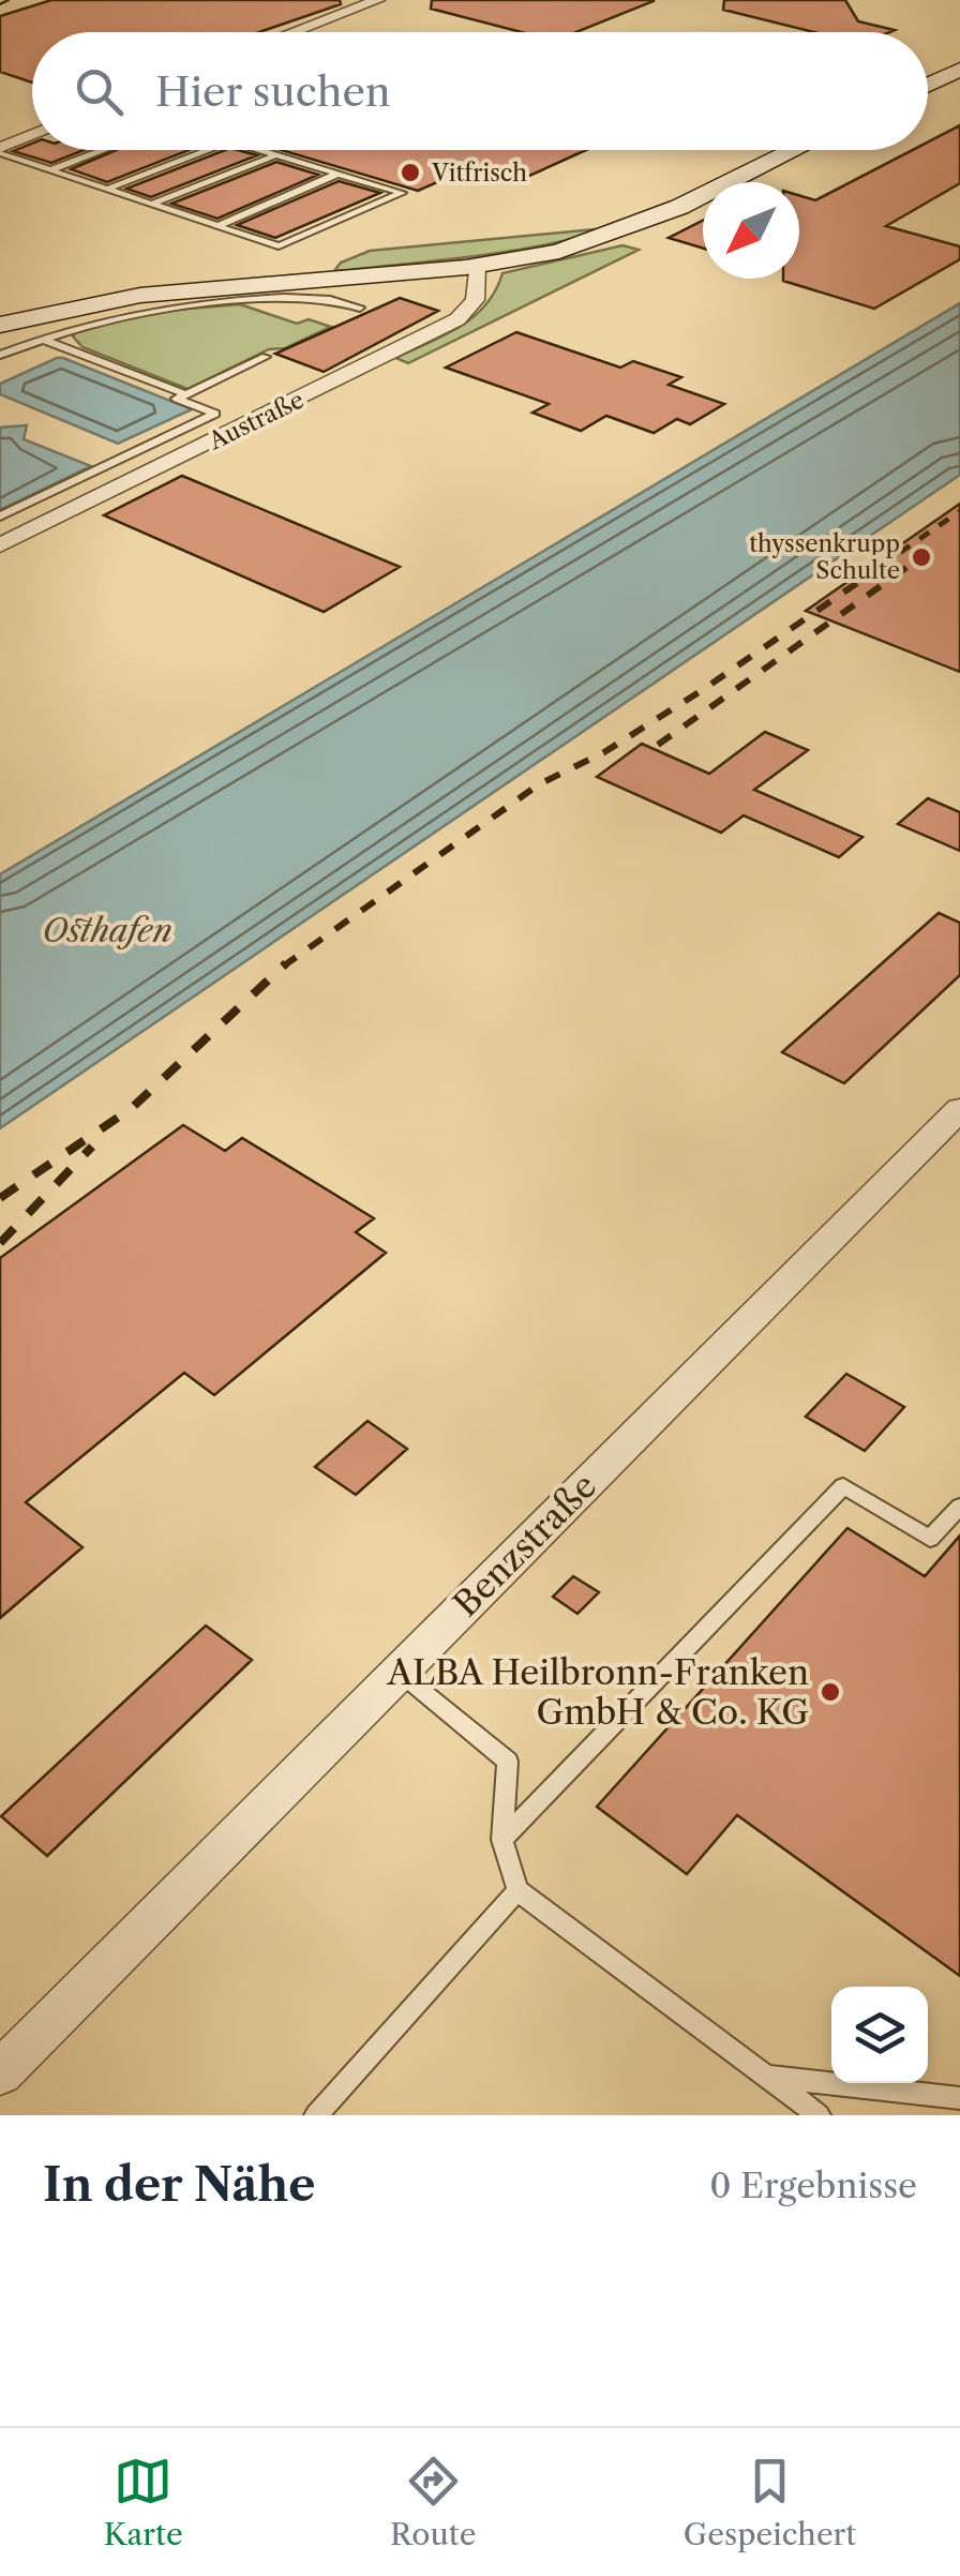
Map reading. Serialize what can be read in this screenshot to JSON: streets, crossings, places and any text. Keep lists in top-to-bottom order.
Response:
{
  "streets": {
    "street": ["Austraße", "Benzstraße"]
  },
  "water": ["Osthafen"],
  "places": ["Vitfrisch", "thyssenkrupp Schulte", "ALBA Heilbronn-Franken GmbH & Co. KG"],
  "north": "bottom left",
  "page": {
    "search": "Hier suchen",
    "heading": ["In der Nähe", "0 Ergebnisse"],
    "nav": ["Karte", "Route", "Gespeichert"]
  }
}
